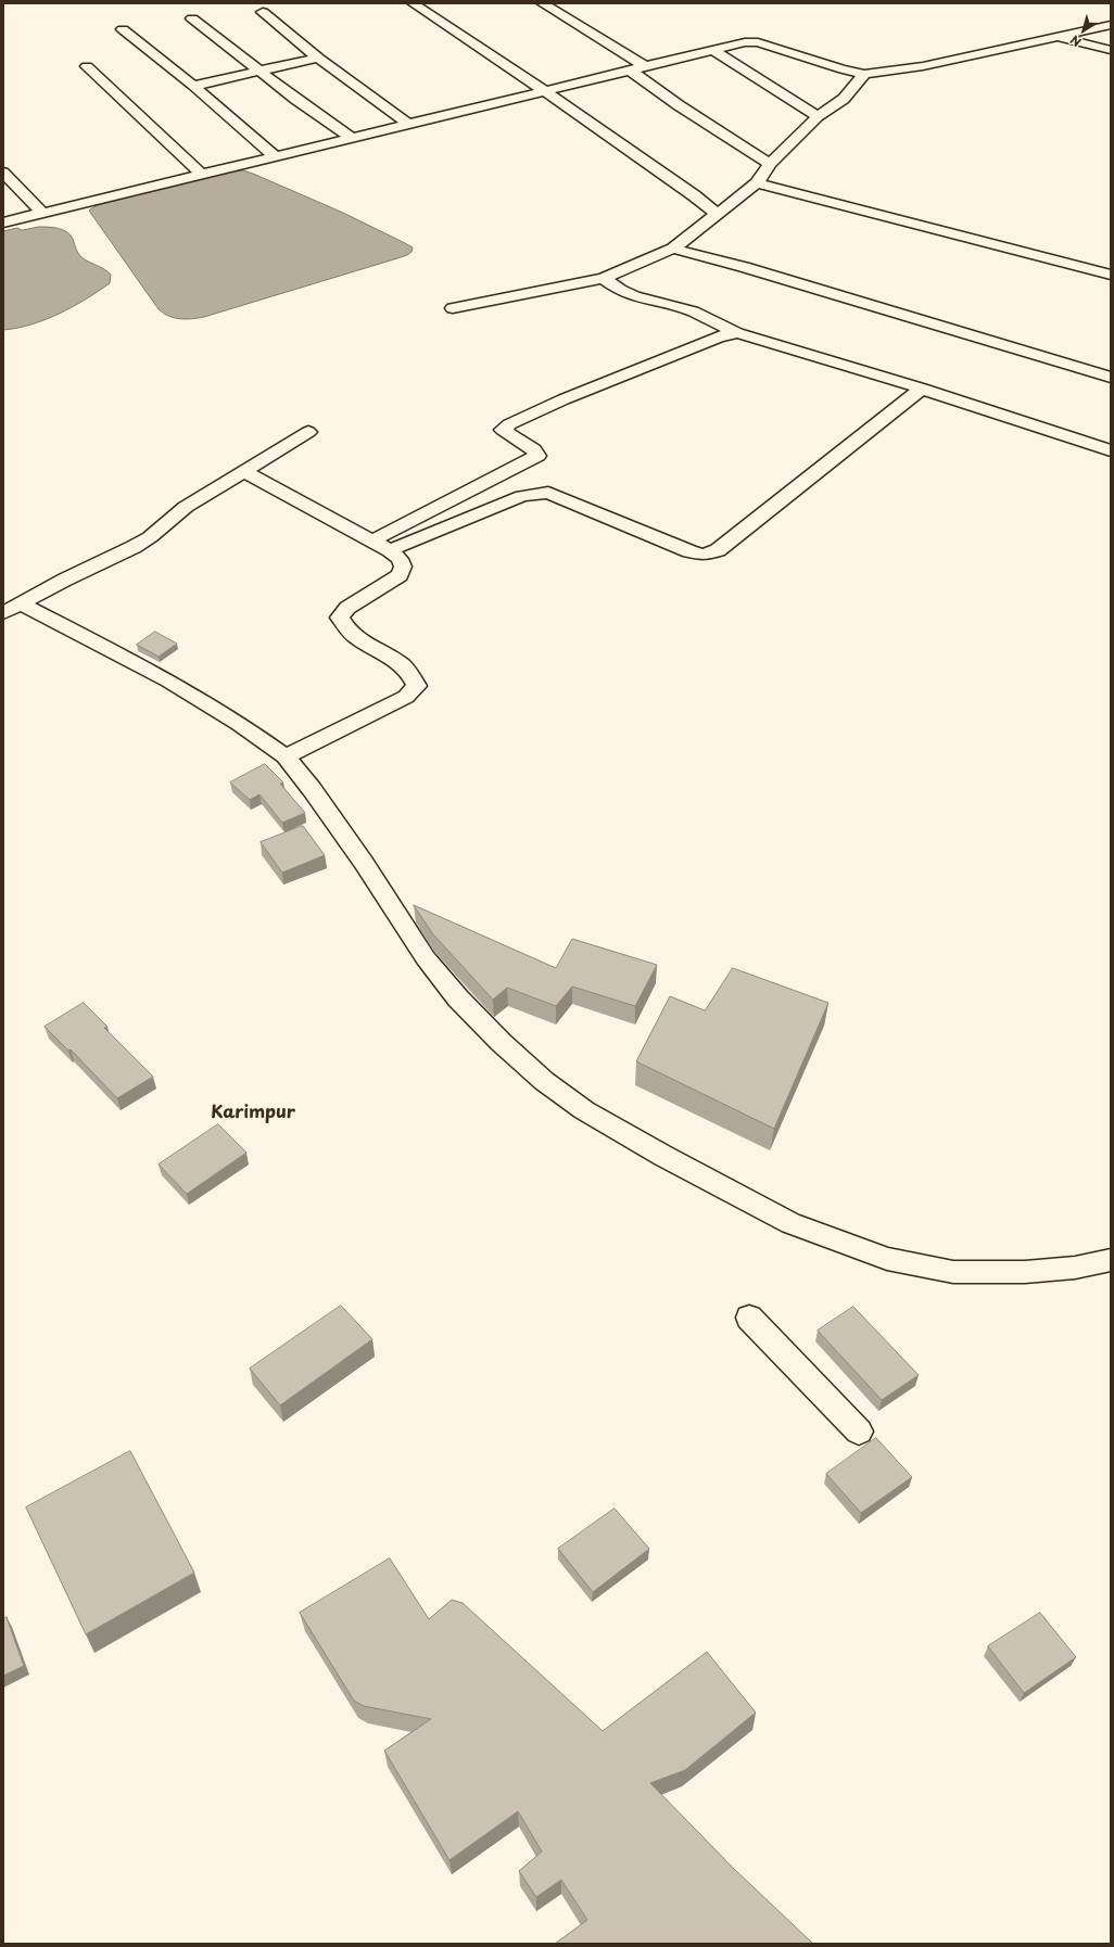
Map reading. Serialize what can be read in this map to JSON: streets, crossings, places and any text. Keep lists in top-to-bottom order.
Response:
{
  "districts": ["Karimpur"],
  "north": "bottom left"
}
